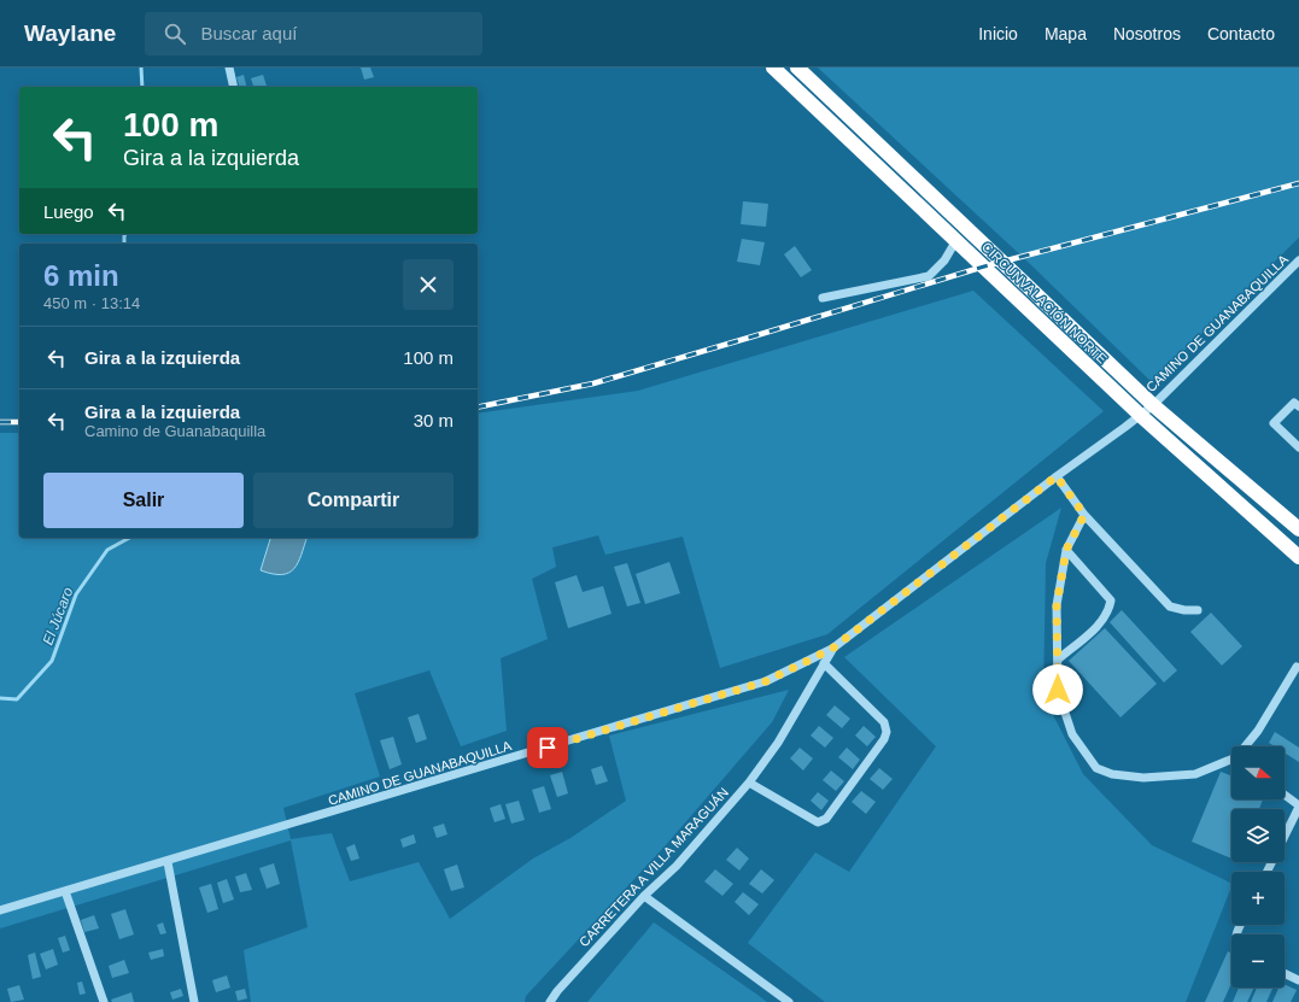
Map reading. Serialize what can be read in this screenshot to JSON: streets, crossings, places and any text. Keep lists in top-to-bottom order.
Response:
{
  "streets": {
    "highway": ["CIRCUNVALACIÓN NORTE"],
    "street": ["CAMINO DE GUANABAQUILLA", "CARRETERA A VILLA MARAGUÁN"]
  },
  "crossings": [
    ["CIRCUNVALACIÓN NORTE", "CAMINO DE GUANABAQUILLA"],
    ["CAMINO DE GUANABAQUILLA", "CARRETERA A VILLA MARAGUÁN"]
  ],
  "water": ["El Júcaro"],
  "north": "right",
  "page": {
    "header": "Waylane",
    "search": "Buscar aquí",
    "nav": [
      "Inicio",
      "Mapa",
      "Nosotros",
      "Contacto"
    ],
    "turn": ["100 m", "Gira a la izquierda"],
    "then": "Luego",
    "heading": ["6 min", "450 m · 13:14"],
    "list": [
      {
        "name": "Gira a la izquierda",
        "value": "100 m"
      },
      {
        "name": "Gira a la izquierda",
        "note": "Camino de Guanabaquilla",
        "value": "30 m"
      }
    ],
    "buttons": ["Salir", "Compartir"],
    "map_buttons": ["+", "−"]
  }
}
